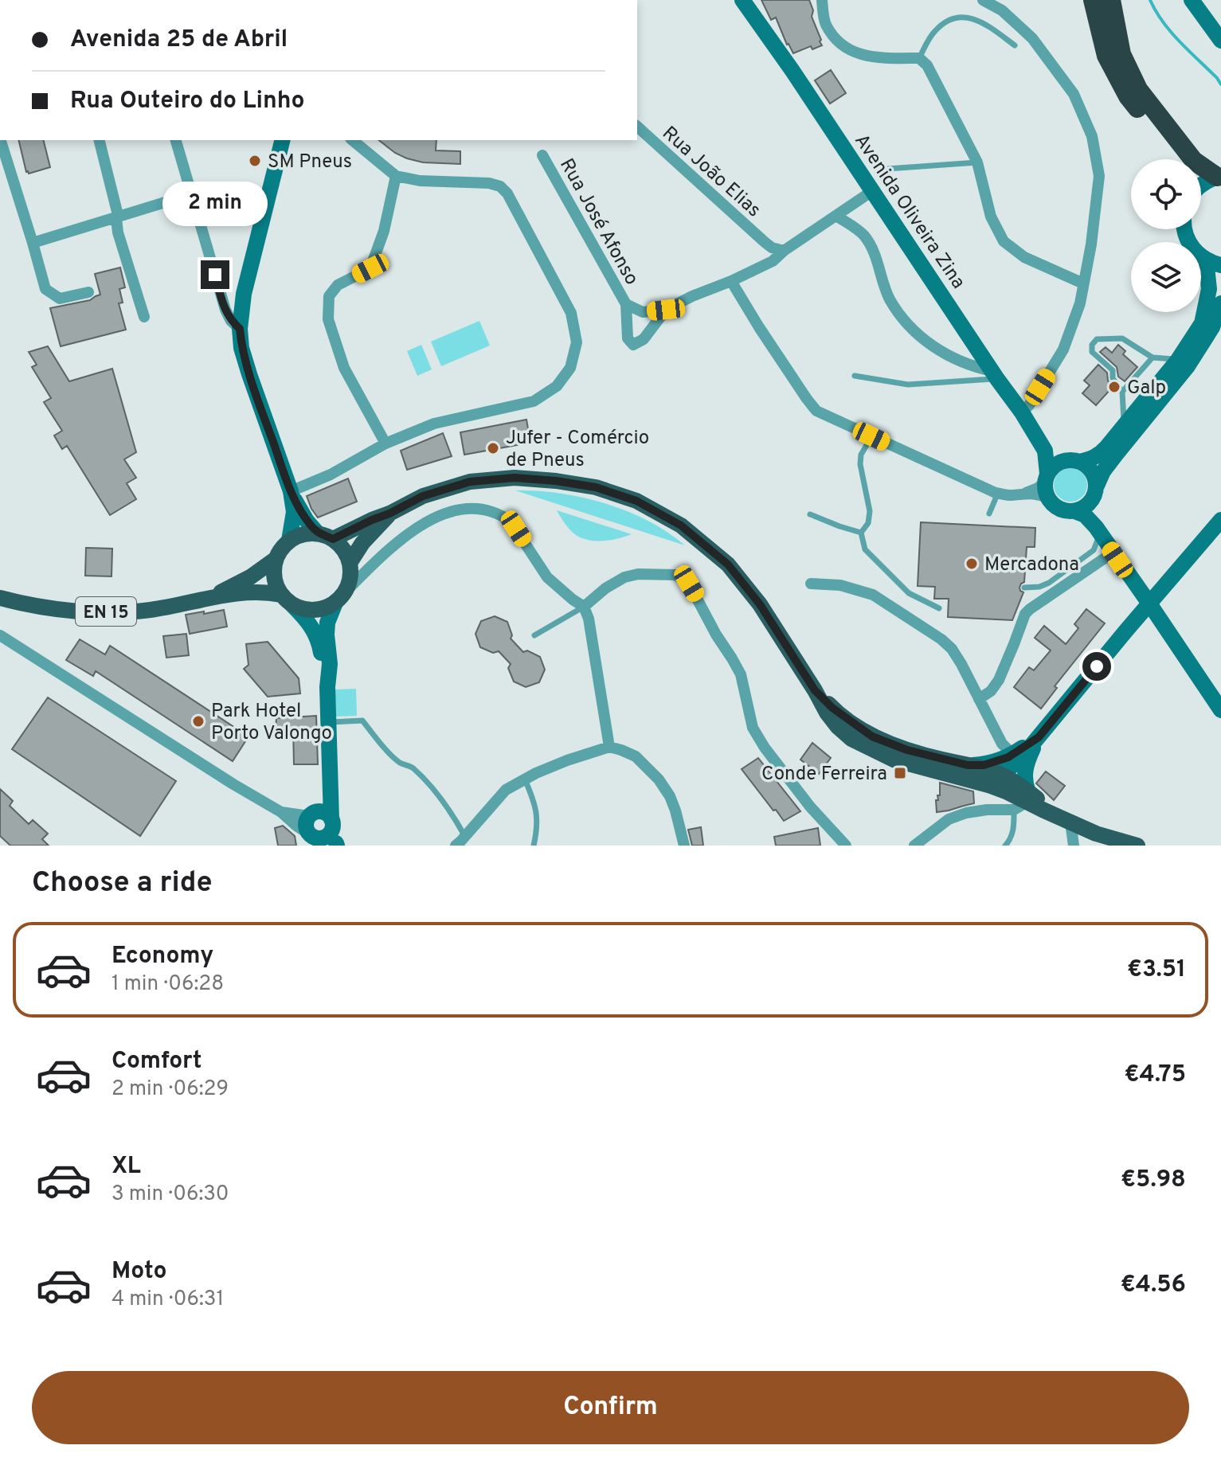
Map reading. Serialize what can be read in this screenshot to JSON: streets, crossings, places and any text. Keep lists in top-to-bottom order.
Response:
{
  "streets": {
    "main road": ["EN 15"],
    "street": ["Rua João Elias", "Avenida Oliveira Zina", "Rua José Afonso"]
  },
  "crossings": [
    ["Rua João Elias", "Rua José Afonso"],
    ["Avenida Oliveira Zina", "Rua José Afonso"]
  ],
  "places": {
    "other": [
      "SM Pneus",
      "Galp",
      "Jufer - Comércio de Pneus",
      "Mercadona",
      "Park Hotel Porto Valongo"
    ],
    "transit": ["Conde Ferreira"]
  },
  "page": {
    "banner": ["Avenida 25 de Abril", "Rua Outeiro do Linho"],
    "bubble": "2 min",
    "heading": "Choose a ride",
    "list": [
      {
        "name": "Economy",
        "note": "1 min · 06:28",
        "value": "€3.51"
      },
      {
        "name": "Comfort",
        "note": "2 min · 06:29",
        "value": "€4.75"
      },
      {
        "name": "XL",
        "note": "3 min · 06:30",
        "value": "€5.98"
      },
      {
        "name": "Moto",
        "note": "4 min · 06:31",
        "value": "€4.56"
      }
    ],
    "buttons": "Confirm"
  }
}
